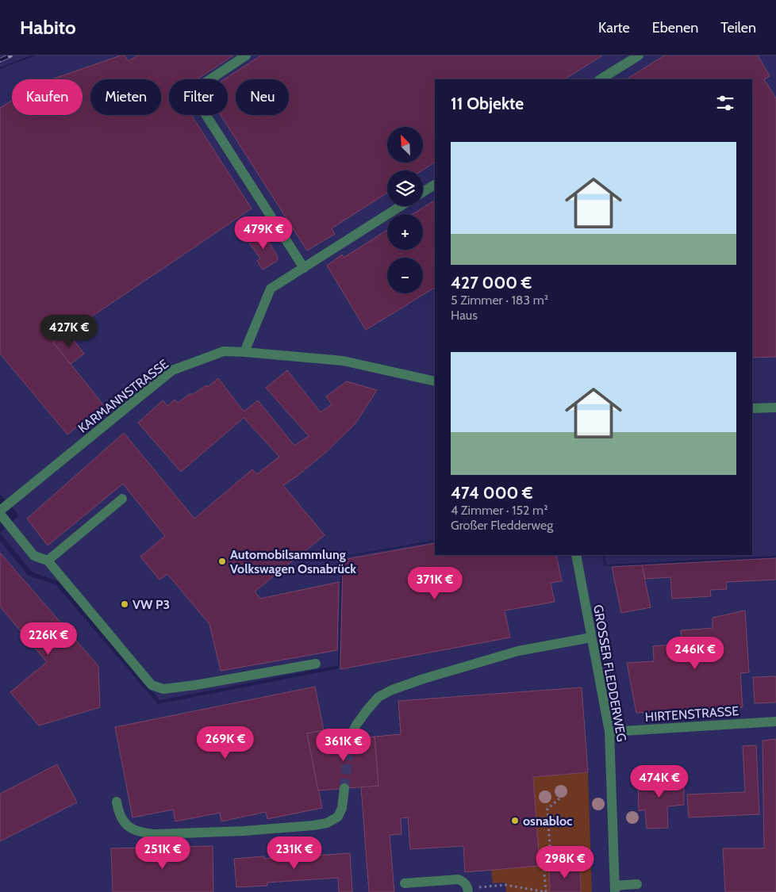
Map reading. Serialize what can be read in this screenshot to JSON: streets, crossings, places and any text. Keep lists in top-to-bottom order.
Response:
{
  "streets": {
    "street": ["KARMANNSTRASSE", "GROSSER FLEDDERWEG", "HIRTENSTRASSE"]
  },
  "crossings": [
    ["GROSSER FLEDDERWEG", "HIRTENSTRASSE"]
  ],
  "places": ["Automobilsammlung Volkswagen Osnabrück", "VW P3", "osnabloc"],
  "north": "top left",
  "page": {
    "header": "Habito",
    "nav": ["Karte", "Ebenen", "Teilen"],
    "chip": [
      "Kaufen",
      "Mieten",
      "Filter",
      "Neu"
    ],
    "heading": "11 Objekte",
    "map_buttons": ["+", "−"],
    "list": [
      {
        "name": "427 000 €",
        "note": "5 Zimmer · 183 m² · Haus"
      },
      {
        "name": "474 000 €",
        "note": "4 Zimmer · 152 m² · Großer Fledderweg"
      }
    ],
    "price": [
      "479K €",
      "427K €",
      "371K €",
      "226K €",
      "246K €",
      "269K €",
      "361K €",
      "474K €",
      "251K €",
      "231K €",
      "298K €"
    ]
  }
}
